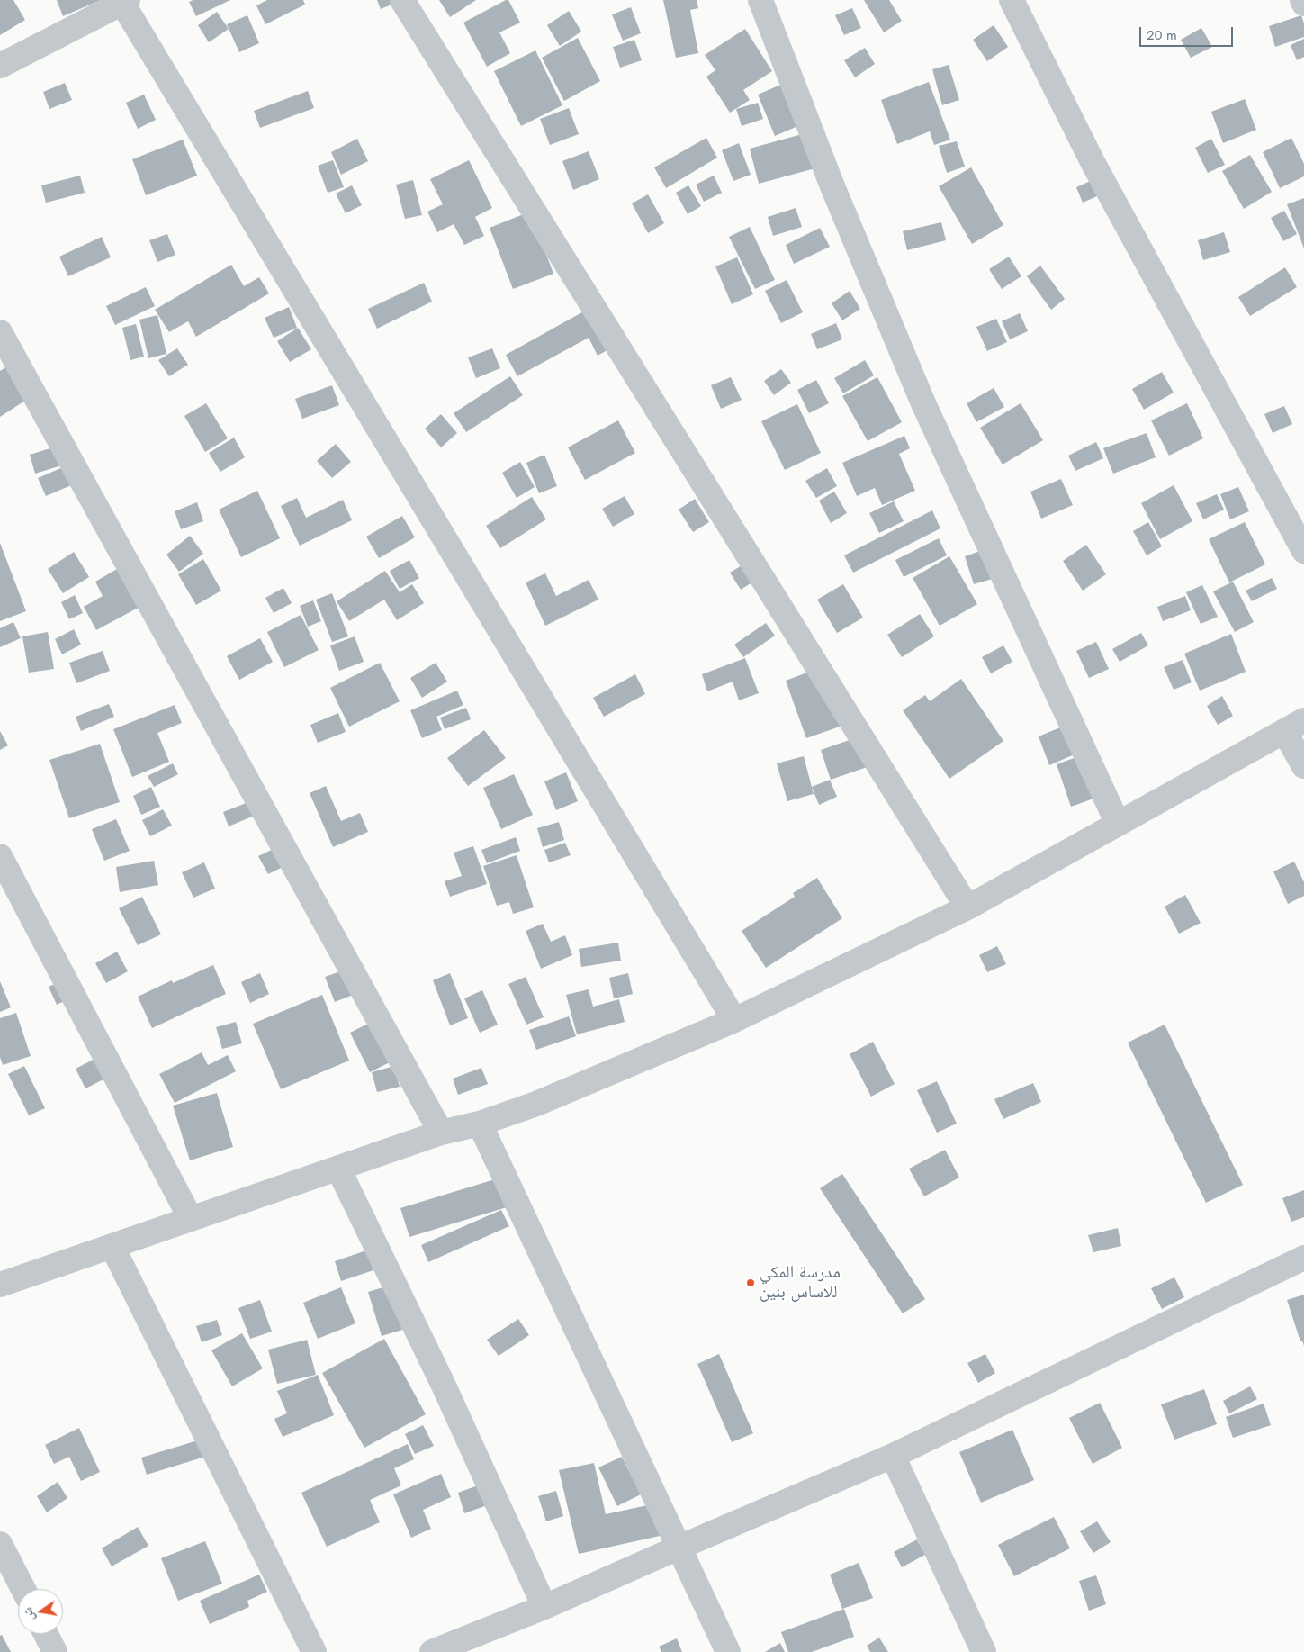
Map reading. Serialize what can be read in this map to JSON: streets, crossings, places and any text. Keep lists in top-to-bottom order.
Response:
{
  "places": ["مدرسة المكي للاساس بنين"],
  "scale_bar": "20 m",
  "north": "left"
}
